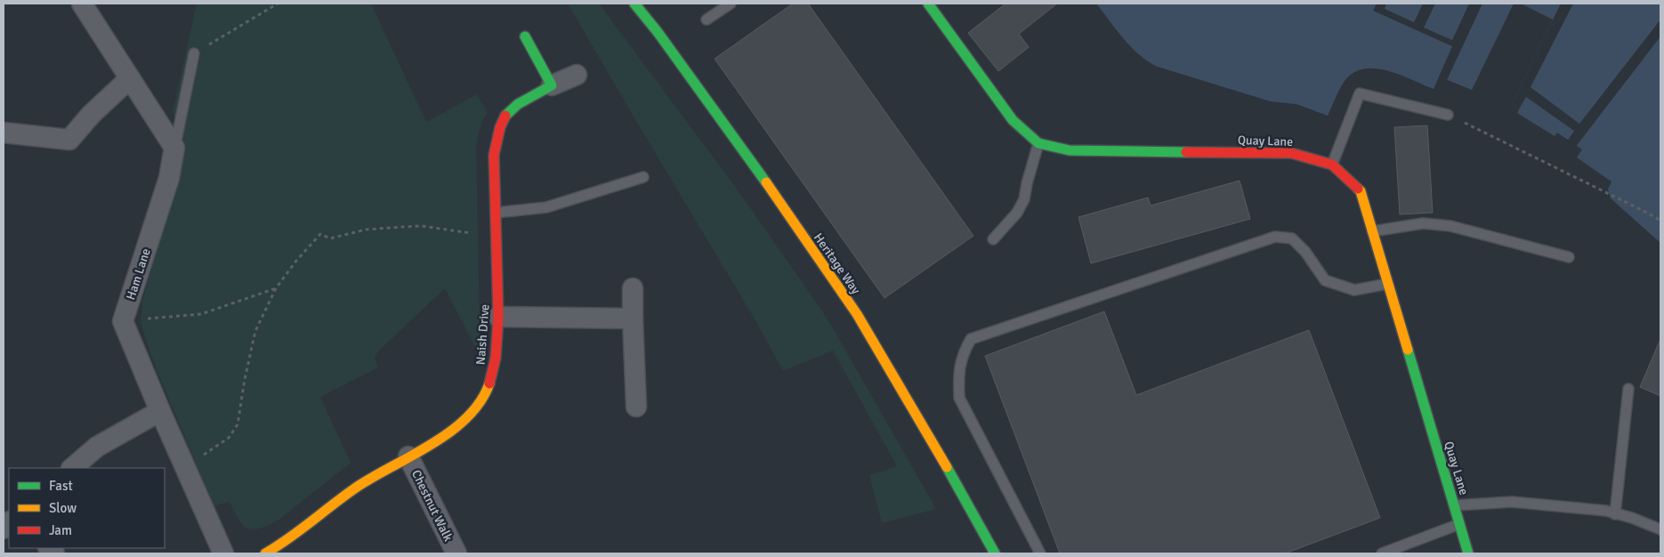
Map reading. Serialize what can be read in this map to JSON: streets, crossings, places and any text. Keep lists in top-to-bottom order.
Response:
{
  "streets": {
    "street": [
      "Quay Lane",
      "Heritage Way",
      "Ham Lane",
      "Naish Drive",
      "Chestnut Walk"
    ]
  },
  "crossings": [
    ["Naish Drive", "Chestnut Walk"]
  ],
  "legend": ["Fast", "Slow", "Jam"]
}
